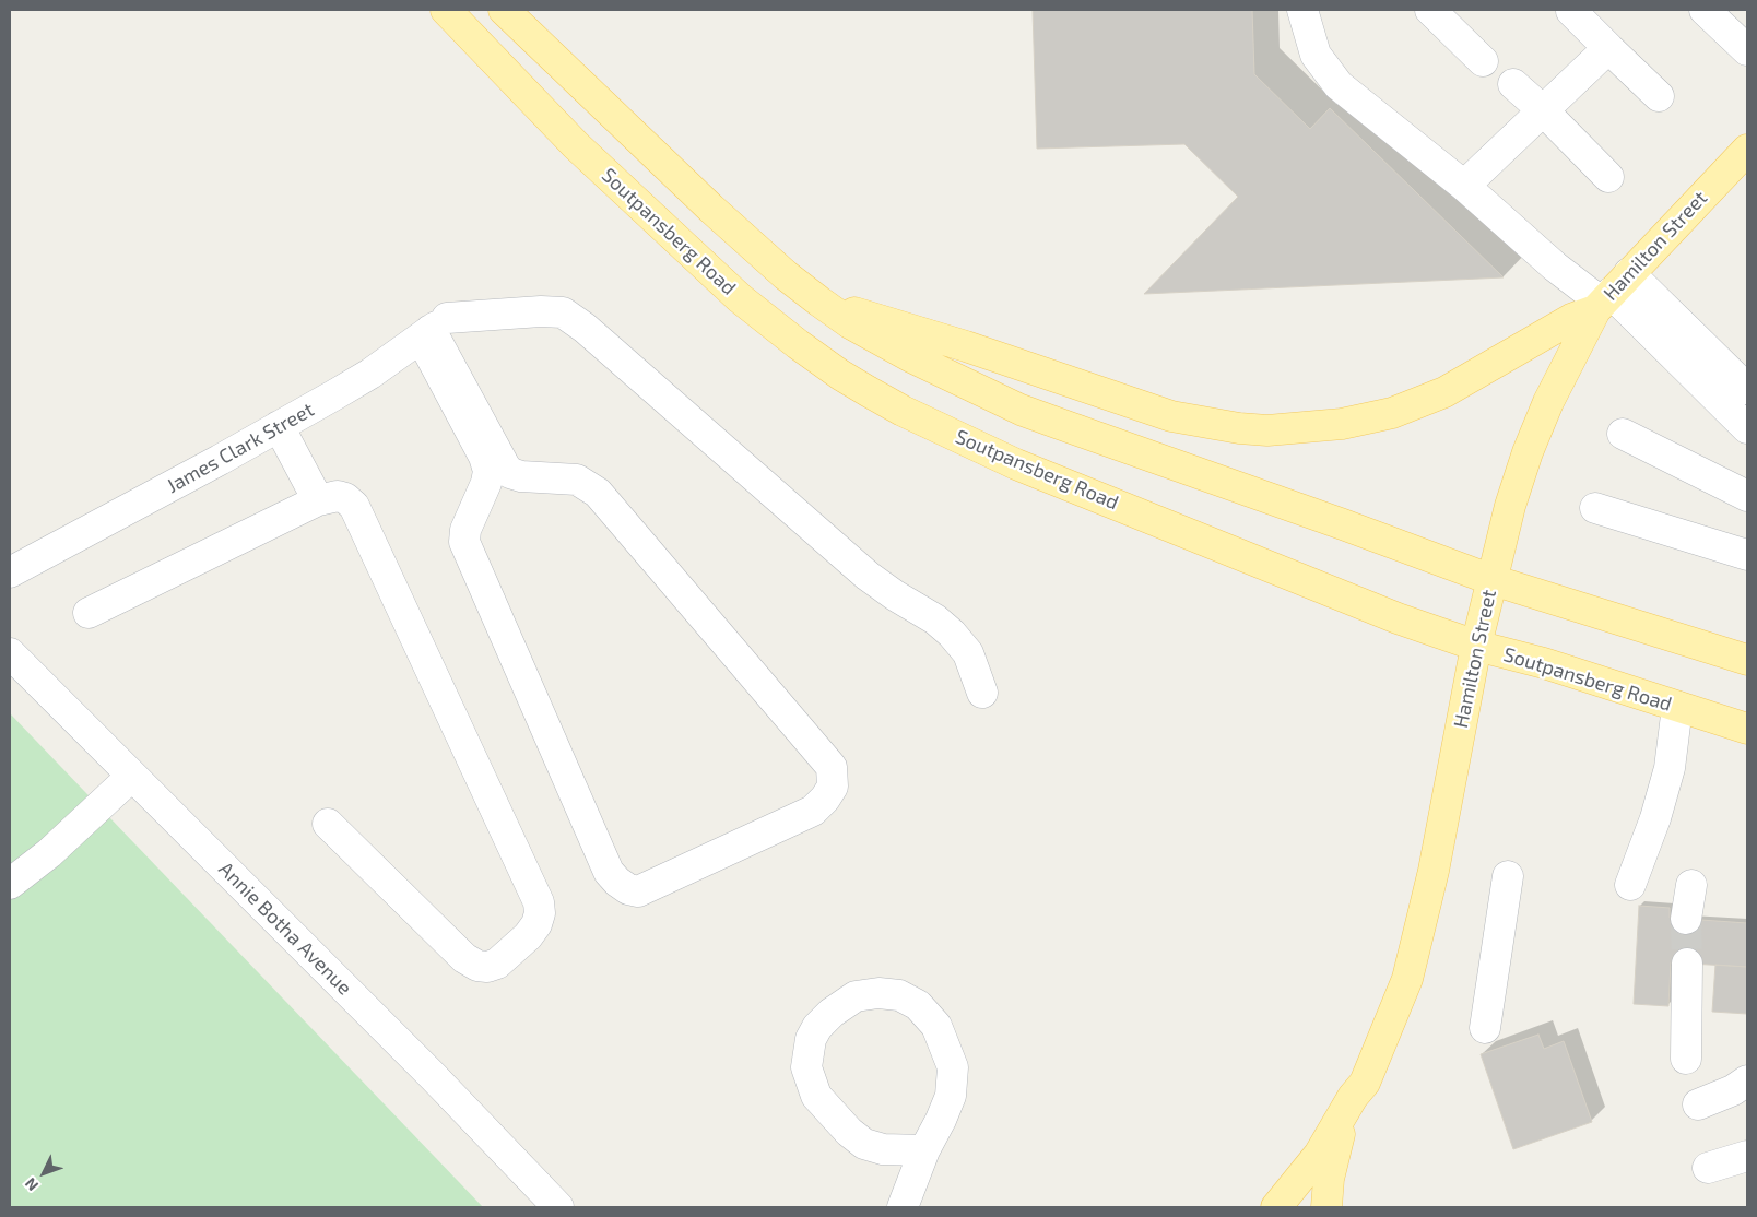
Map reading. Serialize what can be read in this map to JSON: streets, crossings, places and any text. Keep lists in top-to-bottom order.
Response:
{
  "streets": {
    "main road": ["Soutpansberg Road", "Hamilton Street"],
    "street": ["James Clark Street", "Annie Botha Avenue"]
  },
  "crossings": [
    ["Soutpansberg Road", "Hamilton Street"]
  ],
  "north": "bottom left"
}
